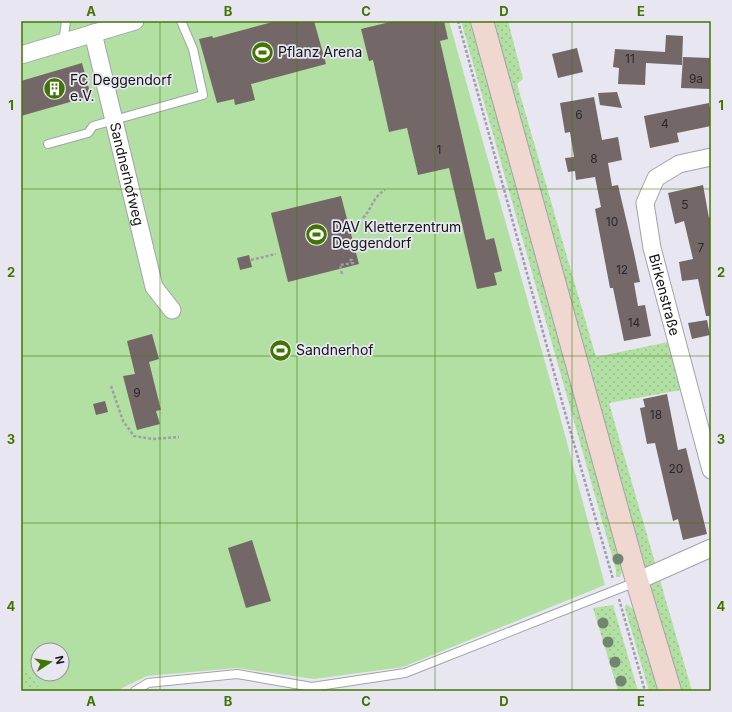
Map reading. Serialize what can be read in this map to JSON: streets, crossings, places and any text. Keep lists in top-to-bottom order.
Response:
{
  "streets": {
    "street": ["Sandnerhofweg", "Birkenstraße"]
  },
  "places": {
    "sports": ["Pflanz Arena", "DAV Kletterzentrum Deggendorf", "Sandnerhof"],
    "building": ["FC Deggendorf e.V."]
  },
  "house_numbers": [
    "11",
    "9a",
    "6",
    "4",
    "1",
    "8",
    "5",
    "10",
    "7",
    "12",
    "14",
    "9",
    "18",
    "20"
  ],
  "north": "right",
  "grid": {
    "columns": [
      "A",
      "B",
      "C",
      "D",
      "E"
    ],
    "rows": [
      "1",
      "2",
      "3",
      "4"
    ]
  }
}
